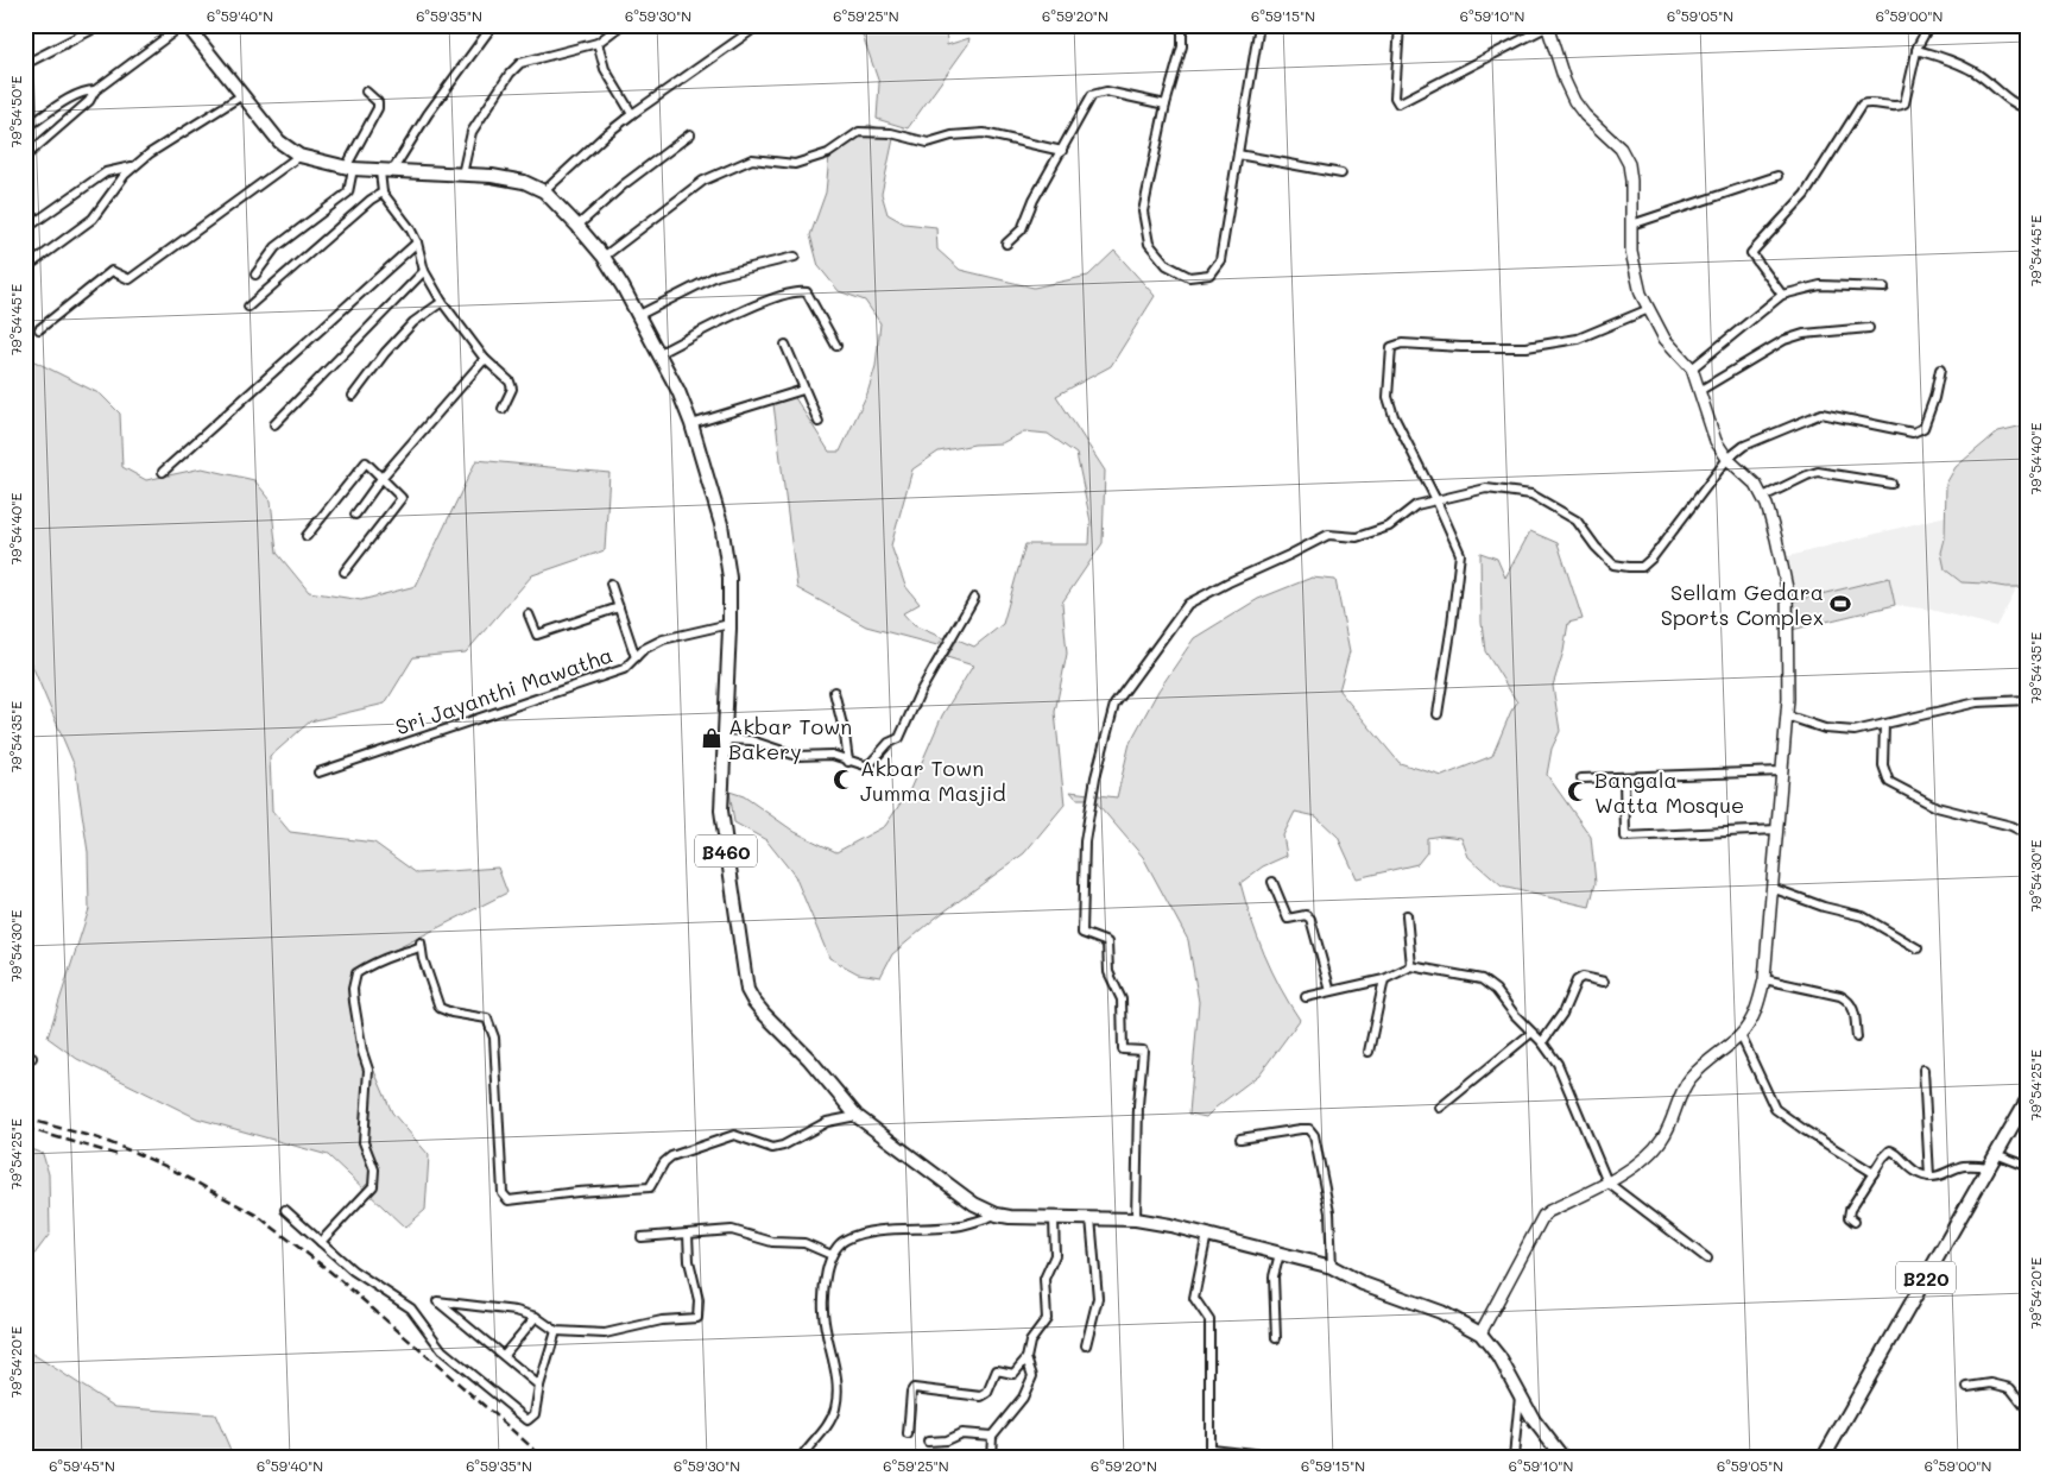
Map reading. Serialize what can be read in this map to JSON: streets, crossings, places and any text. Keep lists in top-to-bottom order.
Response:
{
  "streets": {
    "main road": ["B460", "B220"],
    "street": ["Sri Jayanthi Mawatha"]
  },
  "crossings": [
    ["Sri Jayanthi Mawatha", "B460"]
  ],
  "places": {
    "sports": ["Sellam Gedara Sports Complex"],
    "shop": ["Akbar Town Bakery"],
    "mosque": ["Akbar Town Jumma Masjid", "Bangala Watta Mosque"]
  },
  "coordinates": [
    "6°59'40\"N",
    "6°59'35\"N",
    "6°59'30\"N",
    "6°59'25\"N",
    "6°59'20\"N",
    "6°59'15\"N",
    "6°59'10\"N",
    "6°59'05\"N",
    "6°59'00\"N",
    "79°54'50\"E",
    "79°54'45\"E",
    "79°54'40\"E",
    "79°54'35\"E",
    "79°54'30\"E",
    "79°54'25\"E",
    "79°54'20\"E",
    "6°59'45\"N"
  ]
}
